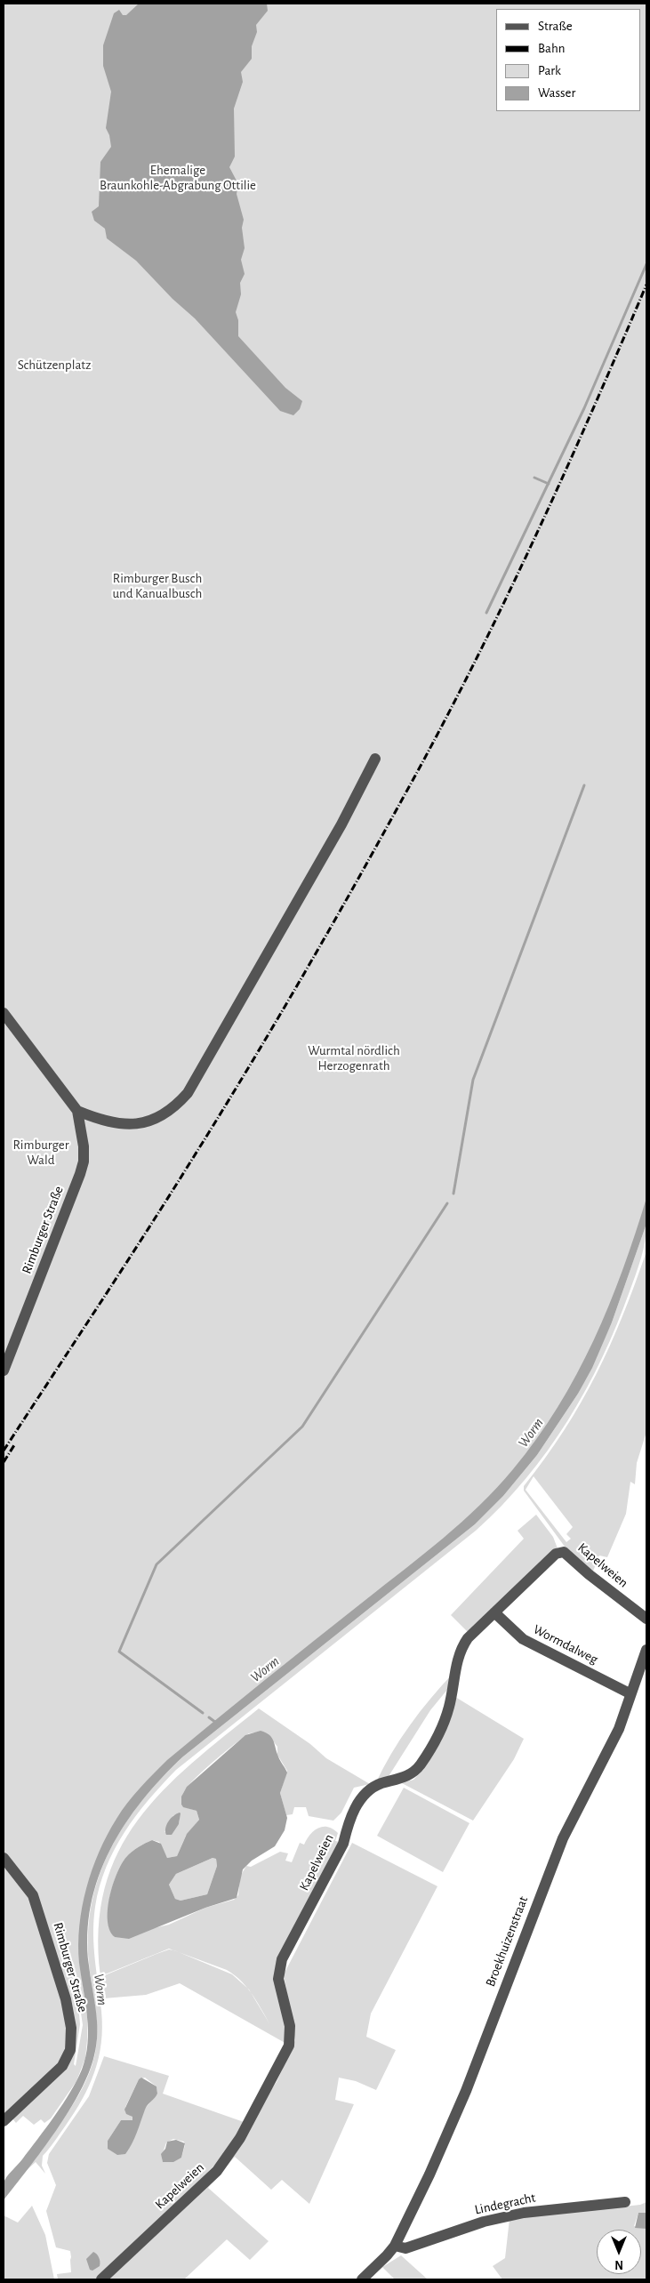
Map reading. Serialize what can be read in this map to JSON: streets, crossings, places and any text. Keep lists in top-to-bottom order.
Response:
{
  "streets": {
    "street": [
      "Rimburger Straße",
      "Kapelweien",
      "Wormdalweg",
      "Broekhuizenstraat",
      "Lindegracht"
    ]
  },
  "crossings": [
    ["Kapelweien", "Wormdalweg"],
    ["Wormdalweg", "Broekhuizenstraat"],
    ["Broekhuizenstraat", "Lindegracht"]
  ],
  "water": ["Worm"],
  "parks": [
    "Ehemalige Braunkohle-Abgrabung Ottilie",
    "Schützenplatz",
    "Rimburger Busch und Kanualbusch",
    "Wurmtal nördlich Herzogenrath",
    "Rimburger Wald"
  ],
  "legend": [
    "Straße",
    "Bahn",
    "Park",
    "Wasser"
  ],
  "north": "bottom"
}
